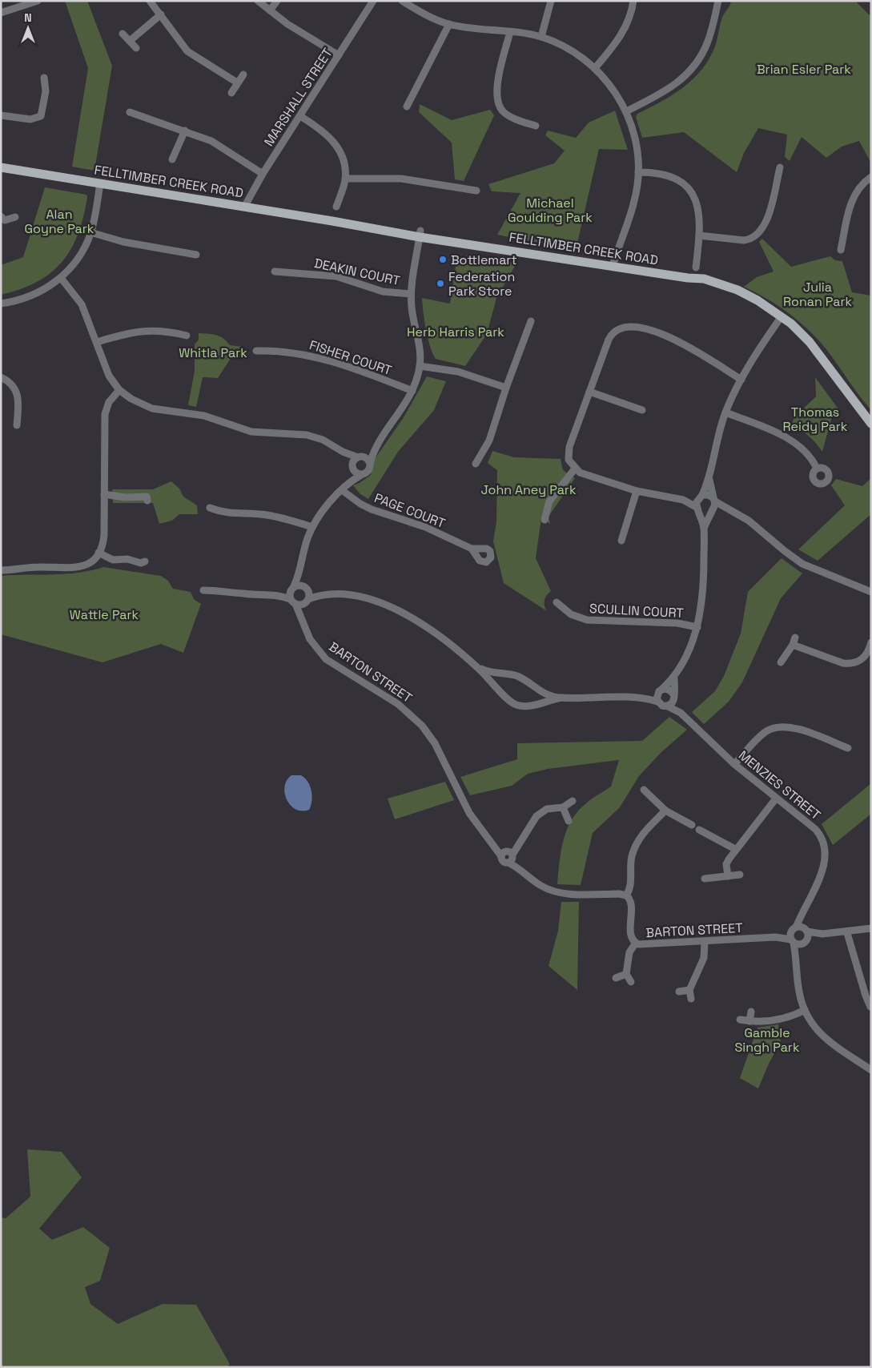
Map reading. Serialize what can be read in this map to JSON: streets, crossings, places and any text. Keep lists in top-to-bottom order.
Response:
{
  "streets": {
    "main road": ["FELLTIMBER CREEK ROAD"],
    "street": [
      "MARSHALL STREET",
      "DEAKIN COURT",
      "FISHER COURT",
      "PAGE COURT",
      "SCULLIN COURT",
      "BARTON STREET",
      "MENZIES STREET"
    ]
  },
  "crossings": [
    ["MARSHALL STREET", "FELLTIMBER CREEK ROAD"],
    ["BARTON STREET", "MENZIES STREET"]
  ],
  "parks": [
    "Brian Esler Park",
    "Michael Goulding Park",
    "Alan Goyne Park",
    "Julia Ronan Park",
    "Herb Harris Park",
    "Whitla Park",
    "Thomas Reidy Park",
    "John Aney Park",
    "Wattle Park",
    "Gamble Singh Park"
  ],
  "places": ["Bottlemart", "Federation Park Store"],
  "north": "top"
}
